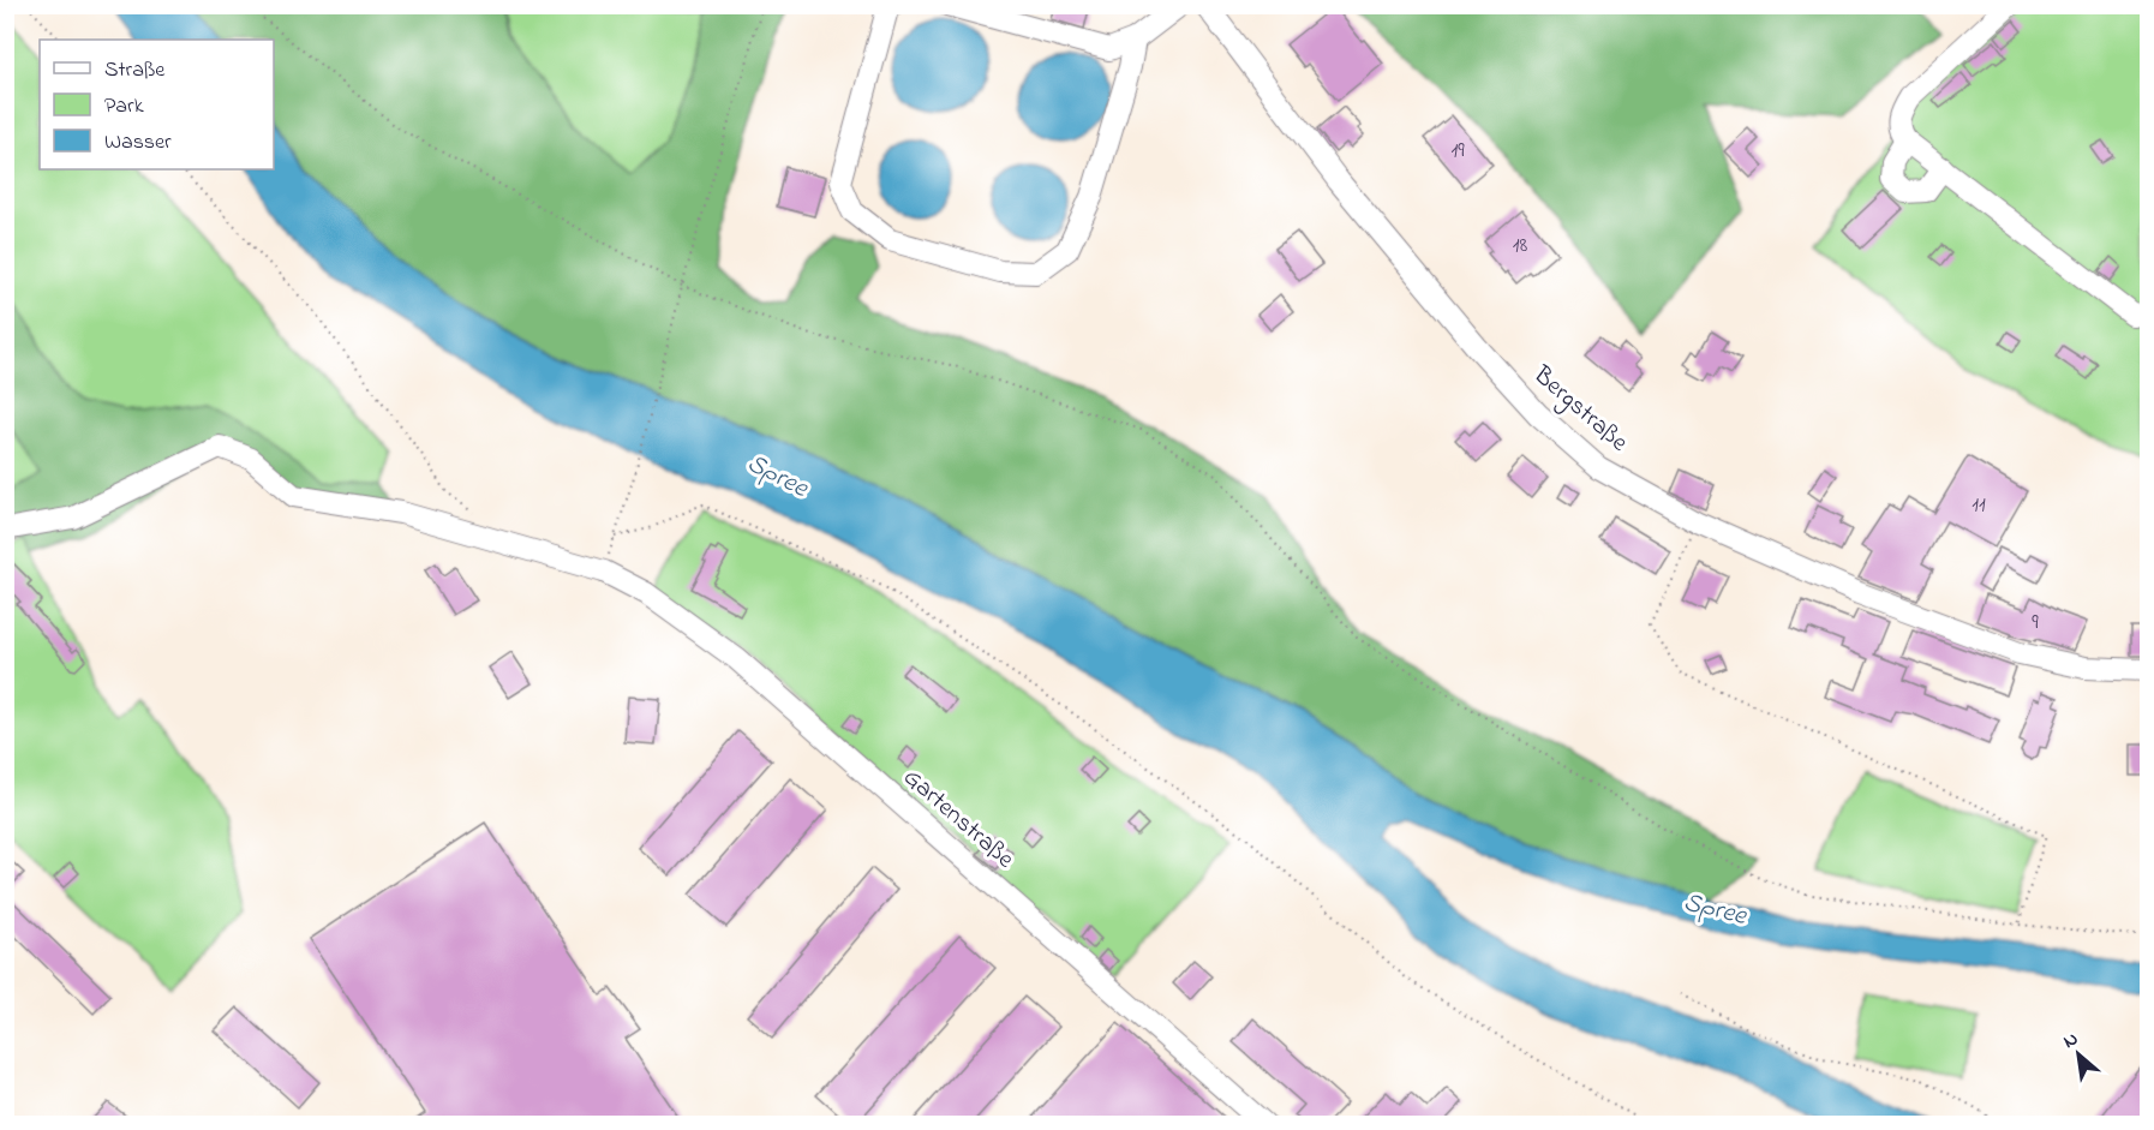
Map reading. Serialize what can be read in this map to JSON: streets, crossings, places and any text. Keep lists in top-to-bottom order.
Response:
{
  "streets": {
    "street": ["Bergstraße", "Gartenstraße"]
  },
  "water": ["Spree"],
  "house_numbers": [
    "19",
    "18",
    "11",
    "9"
  ],
  "legend": ["Straße", "Park", "Wasser"],
  "north": "top left"
}
